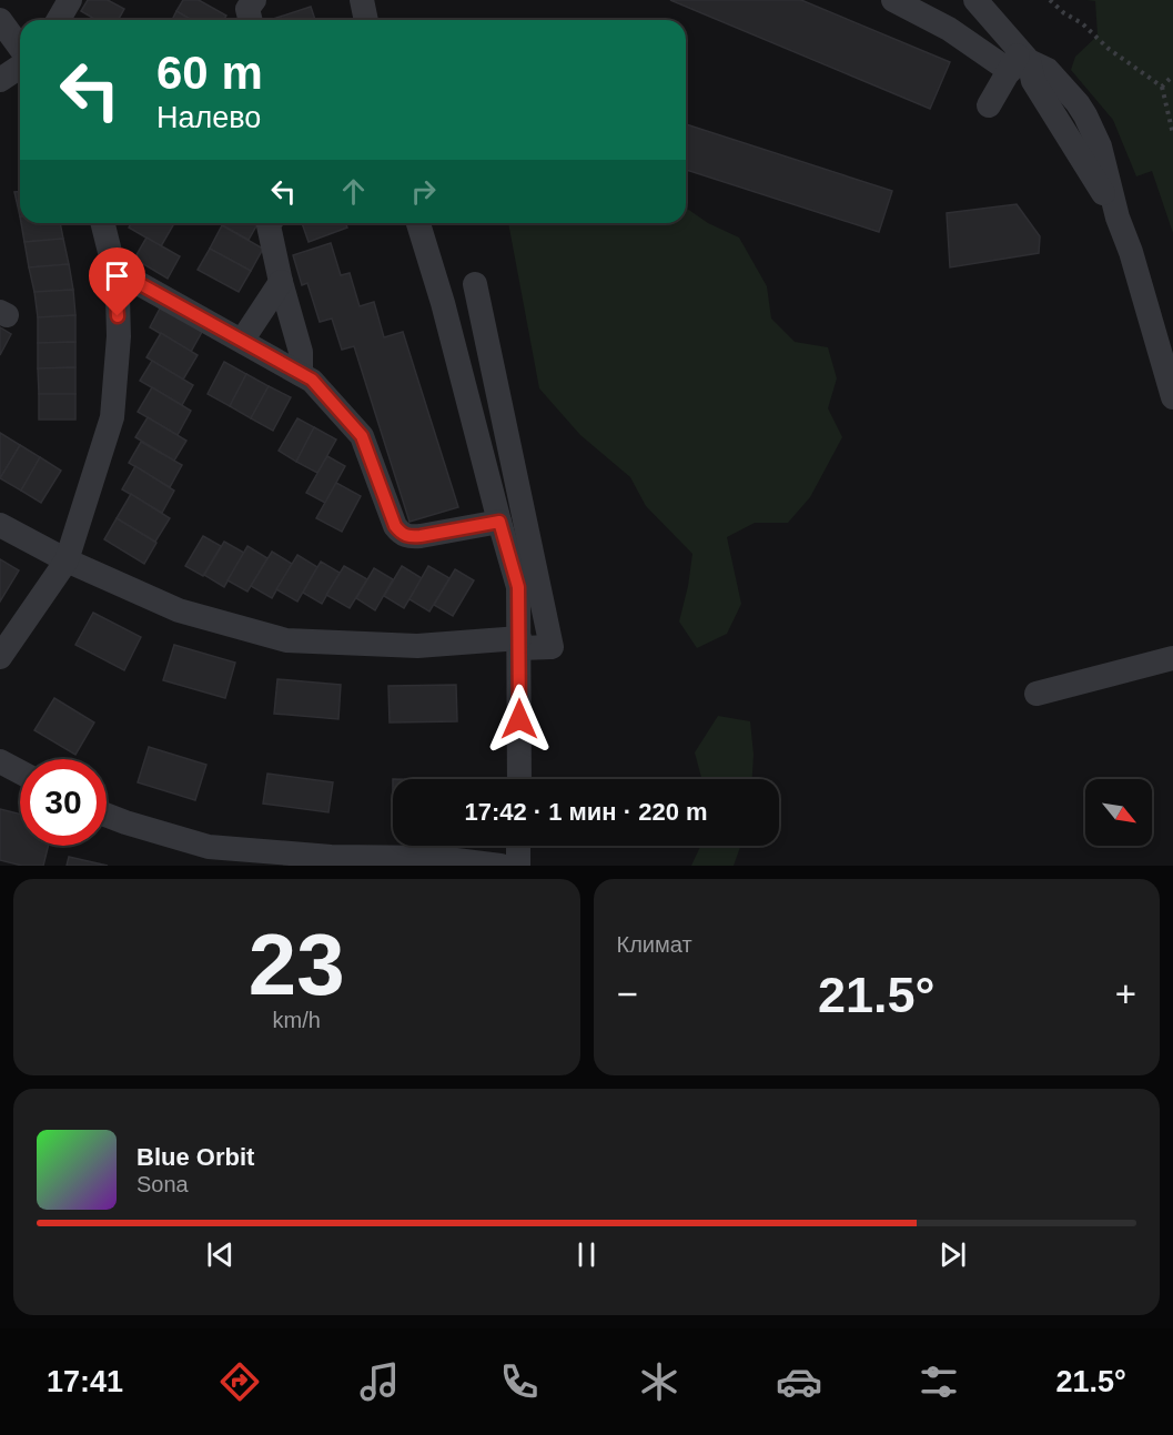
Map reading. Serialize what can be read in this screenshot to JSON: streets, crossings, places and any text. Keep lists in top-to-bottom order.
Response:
{
  "north": "bottom right",
  "page": {
    "turn": ["60 m", "Налево"],
    "limit": "30",
    "trip": "17:42 · 1 мин · 220 m",
    "tile": [
      ["23", "km/h"],
      "Климат"
    ],
    "heat": ["−", "21.5°", "+"],
    "song": ["Blue Orbit", "Sona"],
    "tabs": ["17:41", "21.5°"]
  }
}
